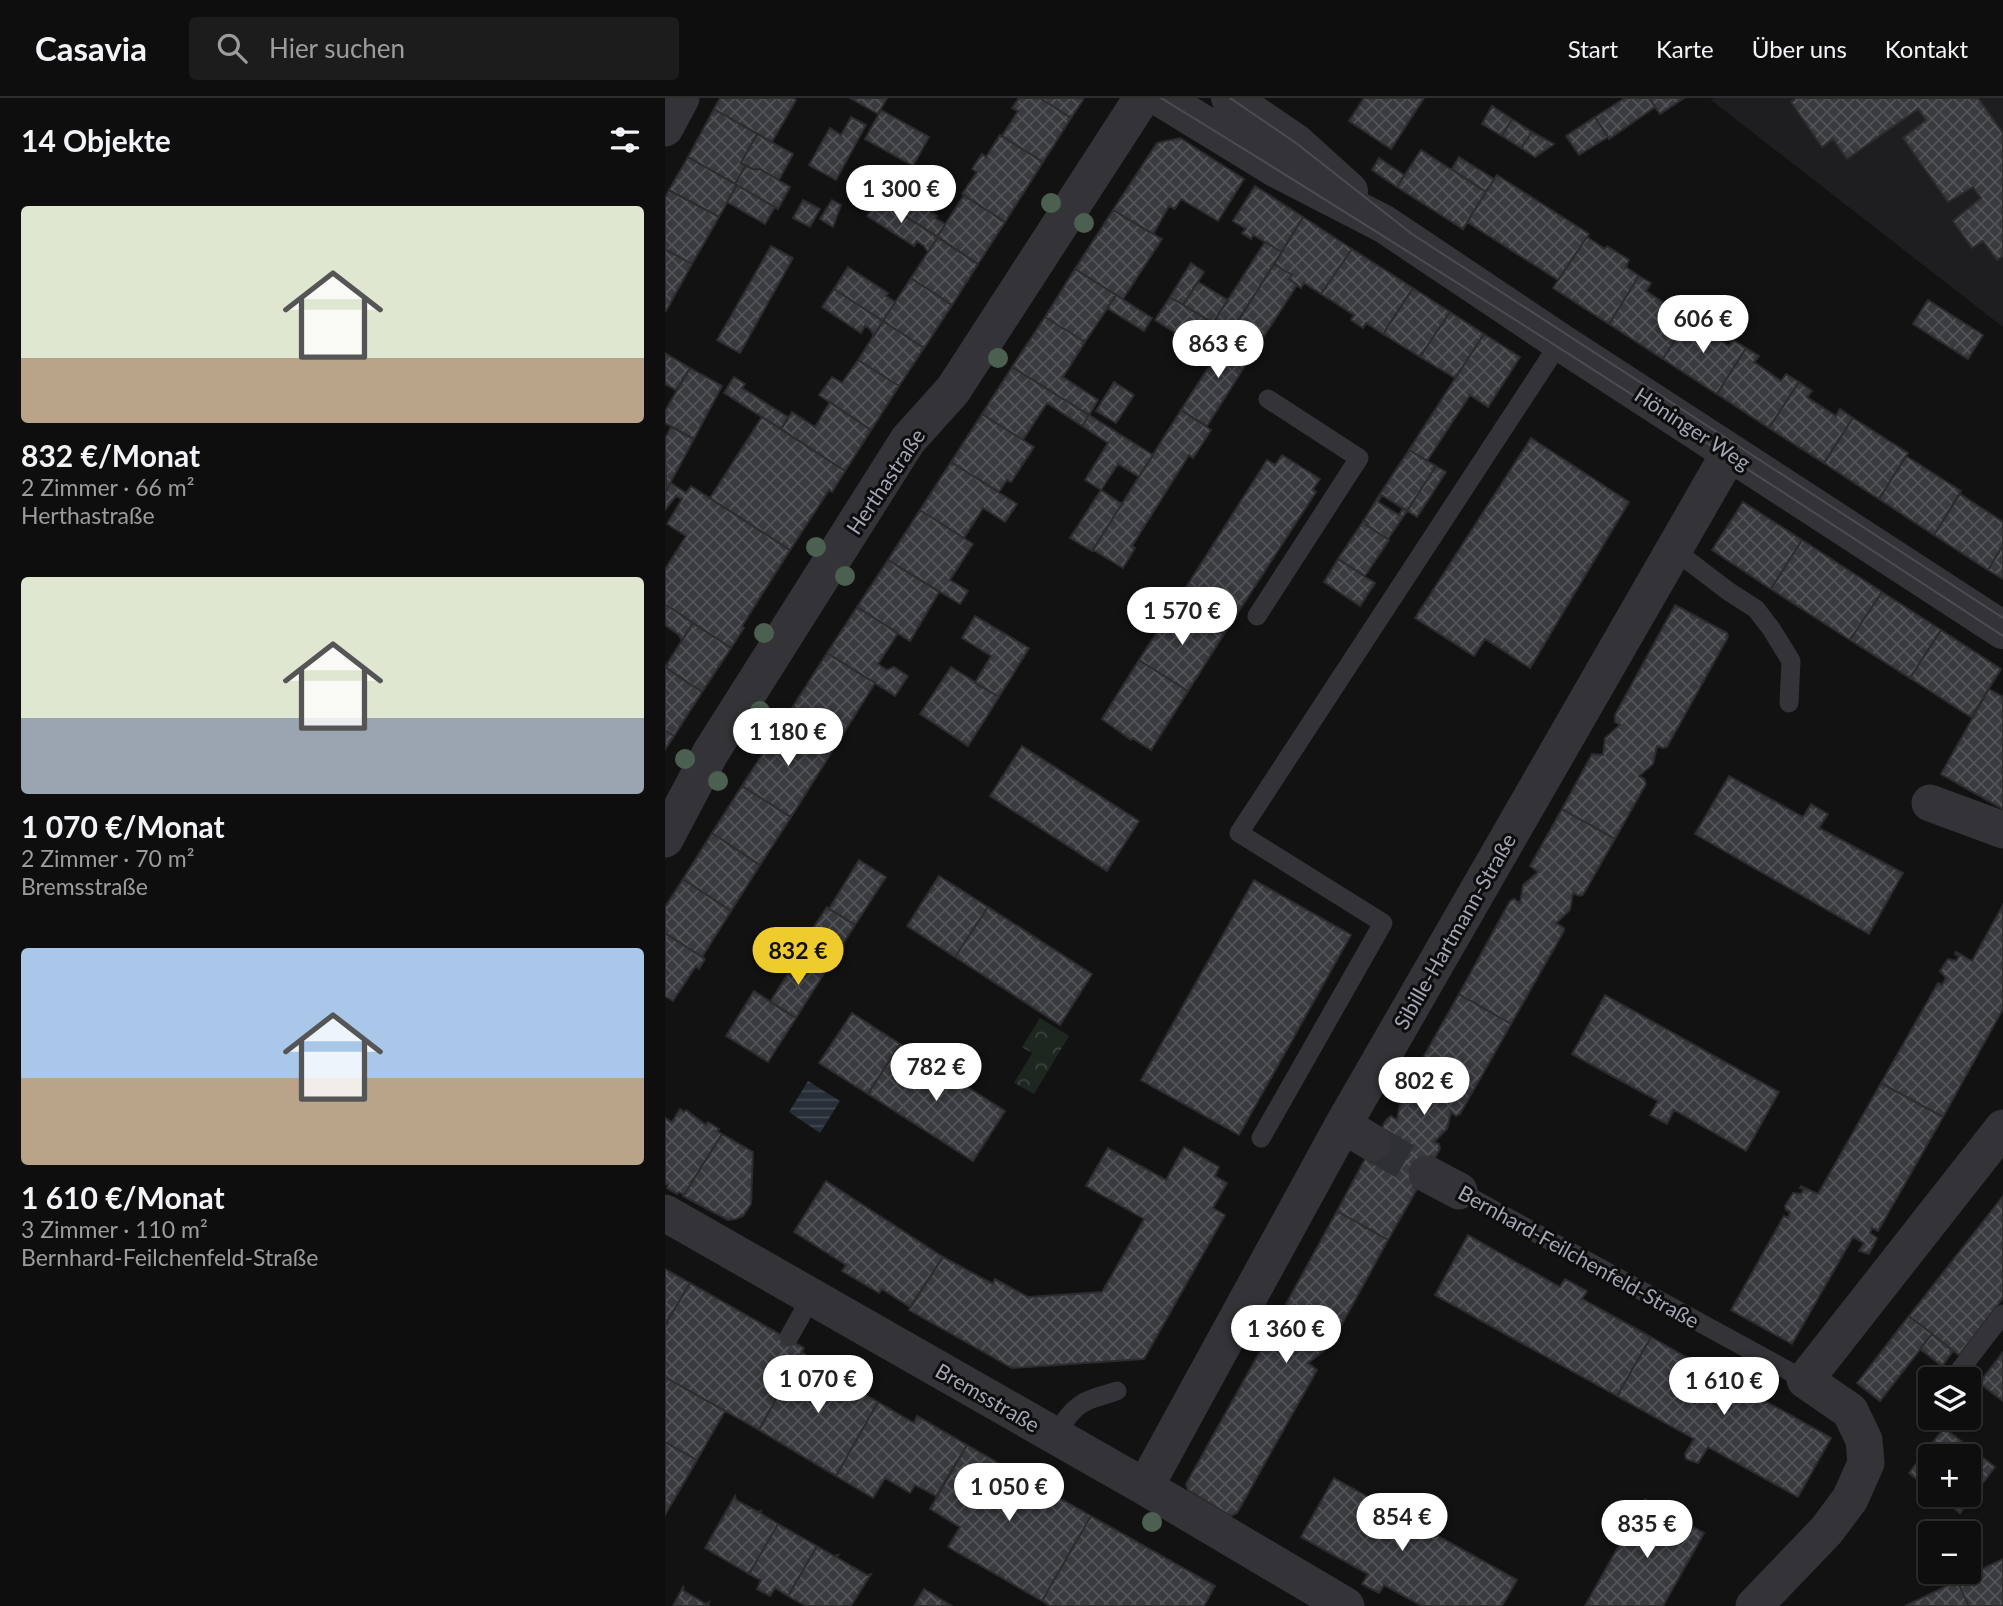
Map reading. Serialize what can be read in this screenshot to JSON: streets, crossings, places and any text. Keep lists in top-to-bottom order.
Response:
{
  "streets": {
    "street": [
      "Höninger Weg",
      "Herthastraße",
      "Sibille-Hartmann-Straße",
      "Bernhard-Feilchenfeld-Straße",
      "Bremsstraße"
    ]
  },
  "crossings": [
    ["Höninger Weg", "Sibille-Hartmann-Straße"],
    ["Sibille-Hartmann-Straße", "Bremsstraße"]
  ],
  "page": {
    "header": "Casavia",
    "search": "Hier suchen",
    "nav": [
      "Start",
      "Karte",
      "Über uns",
      "Kontakt"
    ],
    "heading": "14 Objekte",
    "price": [
      "1 300 €",
      "606 €",
      "863 €",
      "1 570 €",
      "1 180 €",
      "832 €",
      "782 €",
      "802 €",
      "1 360 €",
      "1 070 €",
      "1 610 €",
      "1 050 €",
      "854 €",
      "835 €"
    ],
    "list": [
      {
        "name": "832 €/Monat",
        "note": "2 Zimmer · 66 m² · Herthastraße"
      },
      {
        "name": "1 070 €/Monat",
        "note": "2 Zimmer · 70 m² · Bremsstraße"
      },
      {
        "name": "1 610 €/Monat",
        "note": "3 Zimmer · 110 m² · Bernhard-Feilchenfeld-Straße"
      }
    ],
    "map_buttons": ["+", "−"]
  }
}
